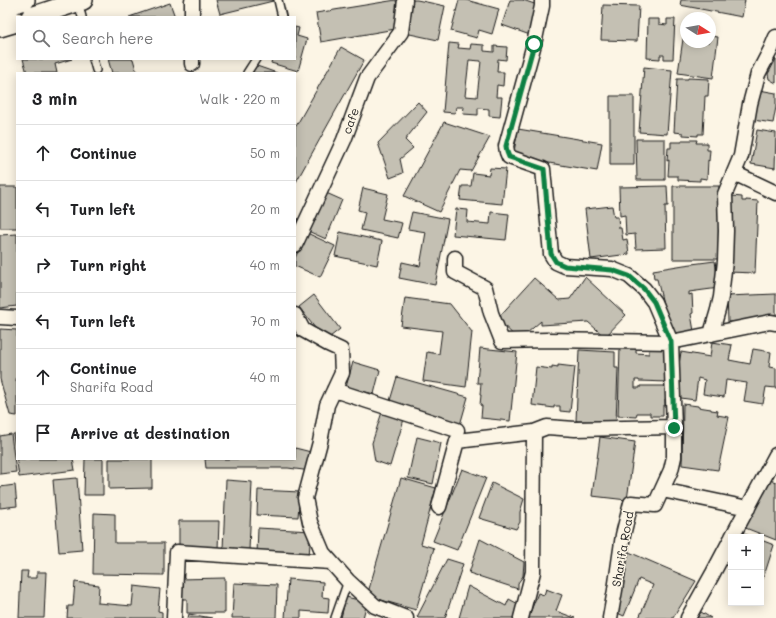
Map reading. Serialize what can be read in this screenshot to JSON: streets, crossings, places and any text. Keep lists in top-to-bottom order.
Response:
{
  "streets": {
    "street": ["cafe", "Sharifa Road"]
  },
  "north": "right",
  "page": {
    "search": "Search here",
    "heading": ["3 min", "Walk · 220 m"],
    "list": [
      ["Continue", "50 m"],
      ["Turn left", "20 m"],
      ["Turn right", "40 m"],
      ["Turn left", "70 m"],
      ["Continue", "Sharifa Road", "40 m"],
      "Arrive at destination"
    ],
    "map_buttons": ["+", "−"]
  }
}
